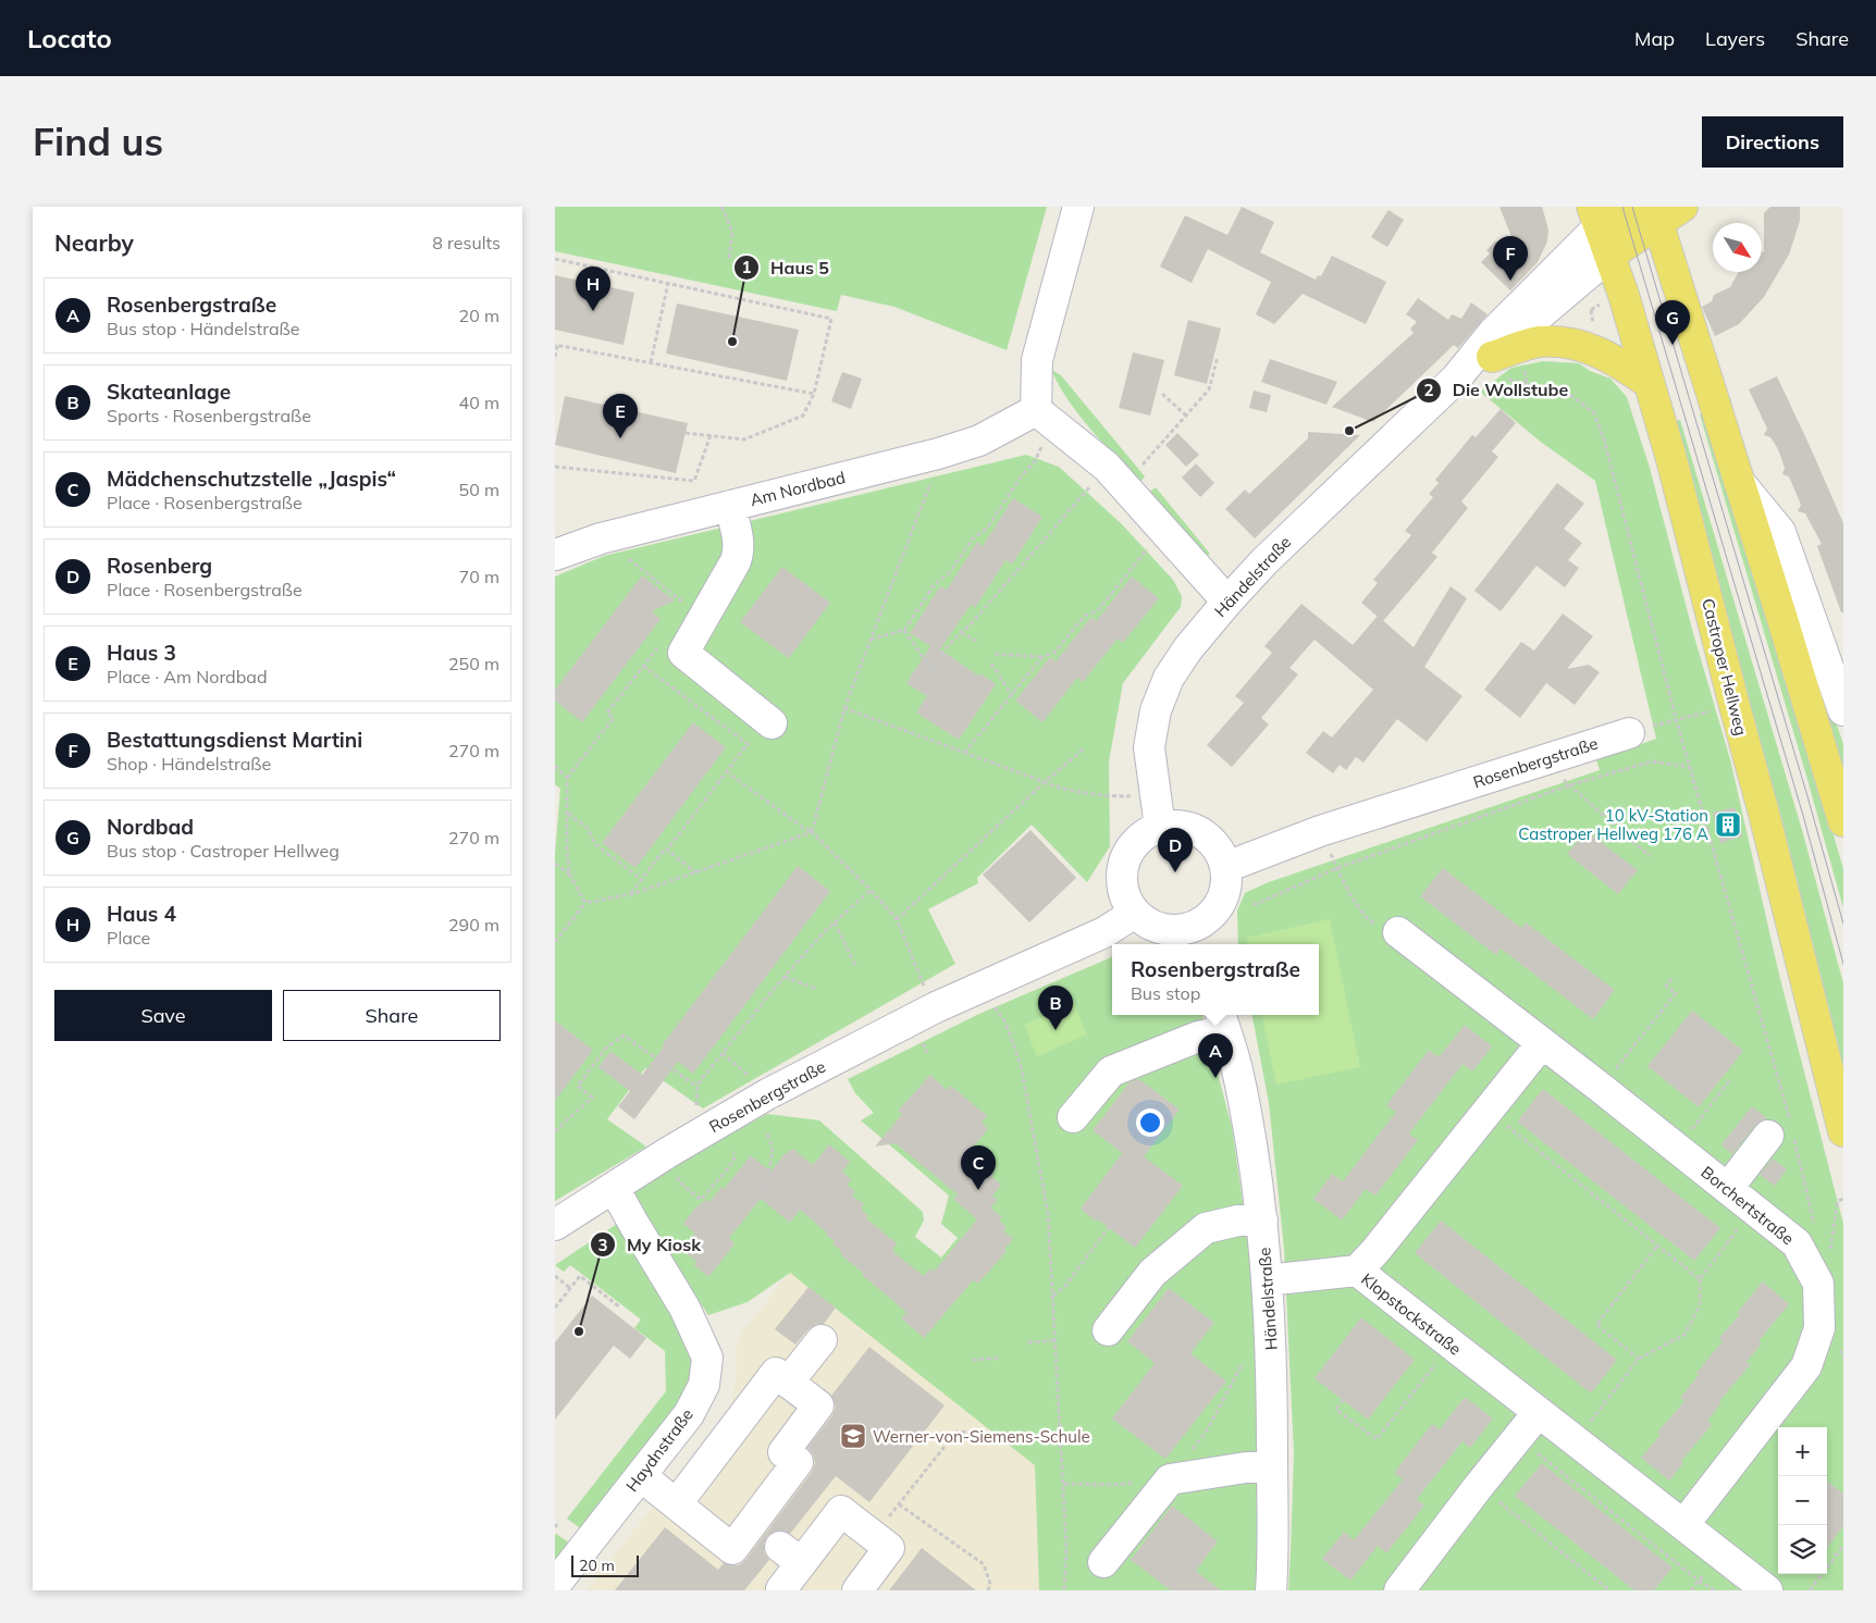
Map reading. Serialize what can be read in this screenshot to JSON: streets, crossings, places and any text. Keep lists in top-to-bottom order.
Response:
{
  "streets": {
    "main road": ["Händelstraße", "Castroper Hellweg"],
    "street": [
      "Am Nordbad",
      "Rosenbergstraße",
      "Borchertstraße",
      "Klopstockstraße",
      "Haydnstraße"
    ]
  },
  "crossings": [
    ["Händelstraße", "Castroper Hellweg"],
    ["Händelstraße", "Rosenbergstraße"],
    ["Händelstraße", "Klopstockstraße"],
    ["Rosenbergstraße", "Haydnstraße"],
    ["Borchertstraße", "Klopstockstraße"]
  ],
  "places": {
    "other": ["Haus 5", "Die Wollstube", "My Kiosk"],
    "building": ["10 kV-Station Castroper Hellweg 176 A"],
    "school or university": ["Werner-von-Siemens-Schule"]
  },
  "scale_bar": "20 m",
  "north": "bottom right",
  "page": {
    "header": "Locato",
    "nav": ["Map", "Layers", "Share"],
    "buttons": [
      "Directions",
      ["Save", "Share"]
    ],
    "title": "Find us",
    "heading": ["Nearby", "8 results"],
    "pins": [
      "F",
      "H",
      "G",
      "E",
      "D",
      "B",
      "A",
      "C"
    ],
    "list": [
      {
        "mark": "A",
        "name": "Rosenbergstraße",
        "note": "Bus stop · Händelstraße",
        "value": "20 m"
      },
      {
        "mark": "B",
        "name": "Skateanlage",
        "note": "Sports · Rosenbergstraße",
        "value": "40 m"
      },
      {
        "mark": "C",
        "name": "Mädchenschutzstelle „Jaspis“",
        "note": "Place · Rosenbergstraße",
        "value": "50 m"
      },
      {
        "mark": "D",
        "name": "Rosenberg",
        "note": "Place · Rosenbergstraße",
        "value": "70 m"
      },
      {
        "mark": "E",
        "name": "Haus 3",
        "note": "Place · Am Nordbad",
        "value": "250 m"
      },
      {
        "mark": "F",
        "name": "Bestattungsdienst Martini",
        "note": "Shop · Händelstraße",
        "value": "270 m"
      },
      {
        "mark": "G",
        "name": "Nordbad",
        "note": "Bus stop · Castroper Hellweg",
        "value": "270 m"
      },
      {
        "mark": "H",
        "name": "Haus 4",
        "note": "Place",
        "value": "290 m"
      }
    ],
    "popup": ["Rosenbergstraße", "Bus stop"],
    "map_buttons": ["+", "−"],
    "scale": "20 m"
  }
}
